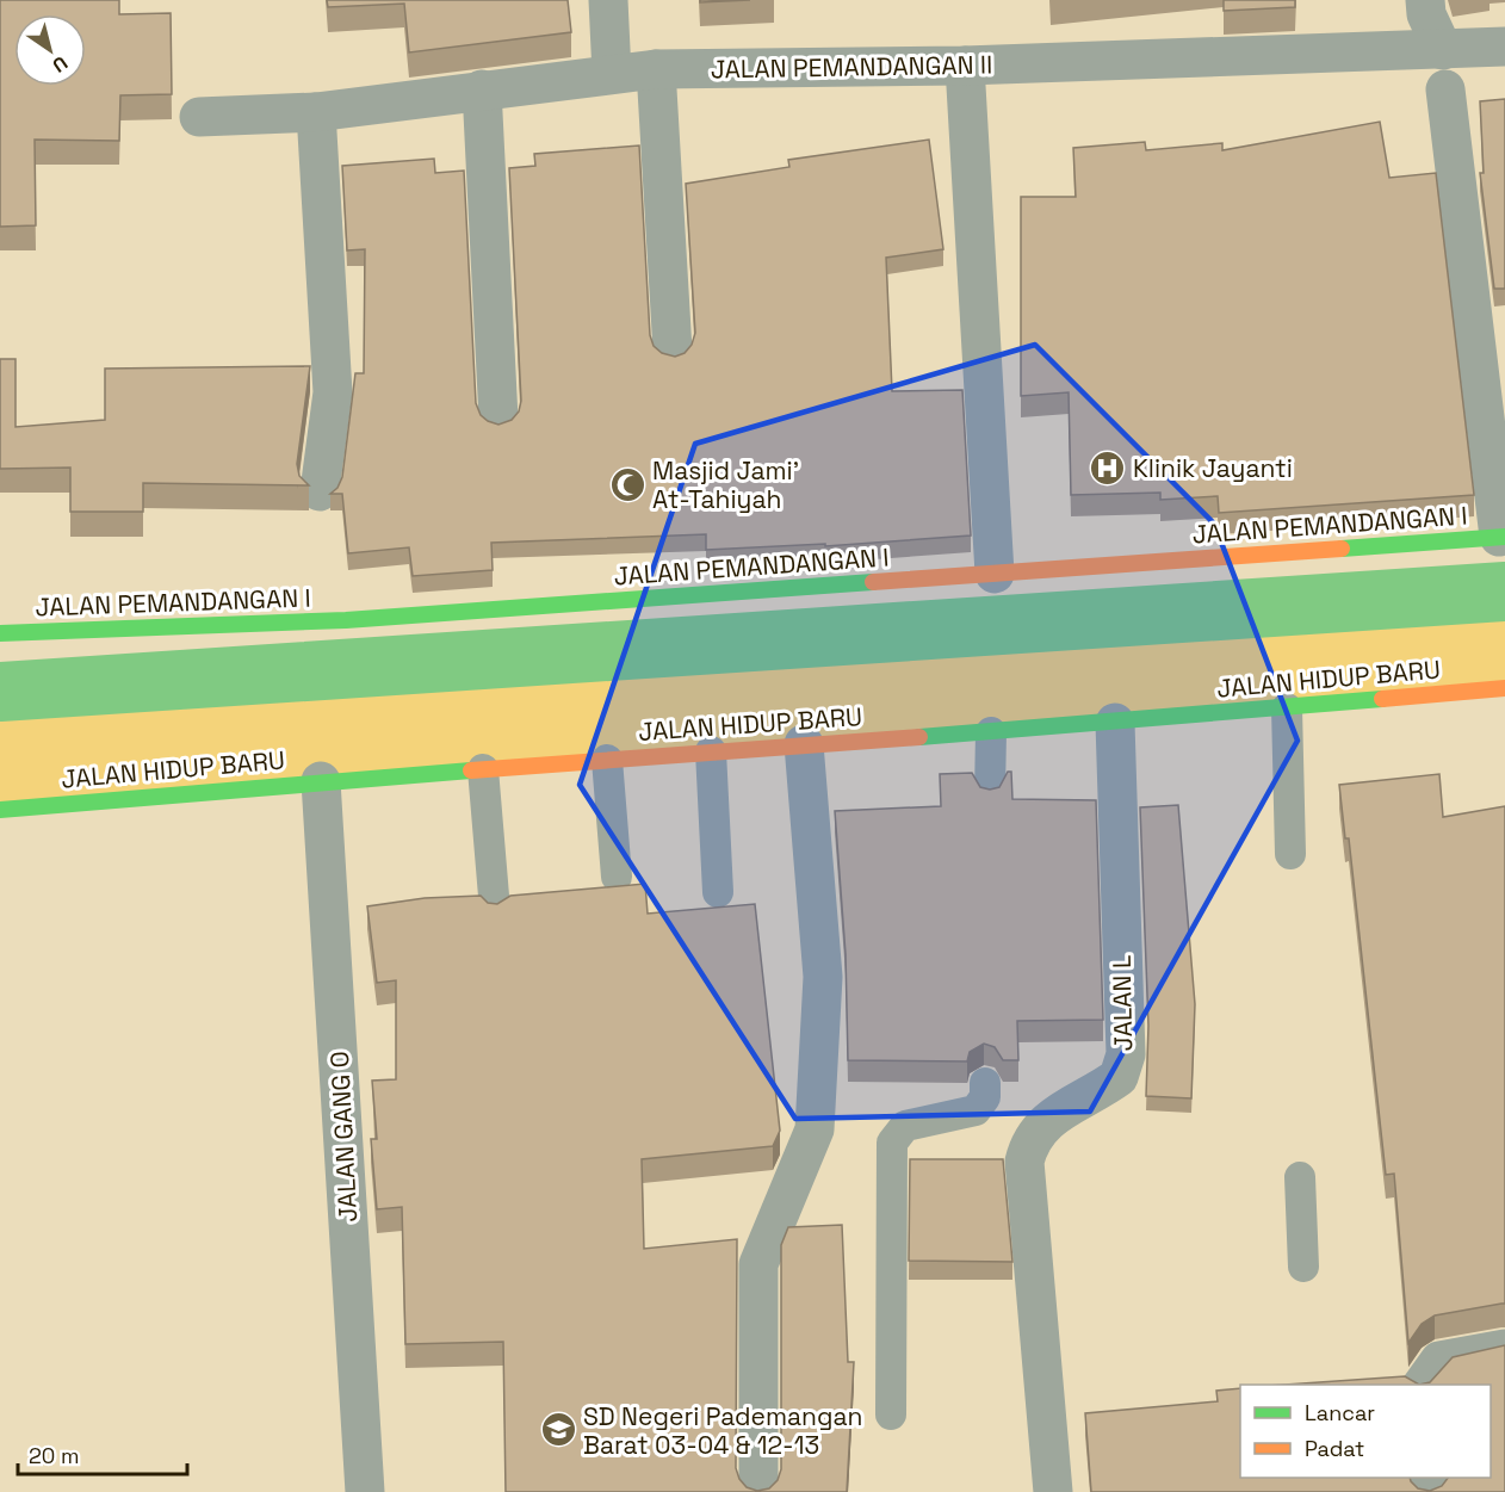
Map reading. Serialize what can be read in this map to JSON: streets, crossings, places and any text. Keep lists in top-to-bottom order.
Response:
{
  "streets": {
    "street": [
      "JALAN PEMANDANGAN II",
      "JALAN PEMANDANGAN I",
      "JALAN HIDUP BARU",
      "JALAN L",
      "JALAN GANG O"
    ]
  },
  "crossings": [
    ["JALAN HIDUP BARU", "JALAN L"],
    ["JALAN HIDUP BARU", "JALAN GANG O"]
  ],
  "places": {
    "hospital": ["Klinik Jayanti"],
    "mosque": ["Masjid Jami' At-Tahiyah"],
    "school or university": ["SD Negeri Pademangan Barat 03-04 & 12-13"]
  },
  "legend": ["Lancar", "Padat"],
  "scale_bar": "20 m",
  "north": "bottom right"
}
